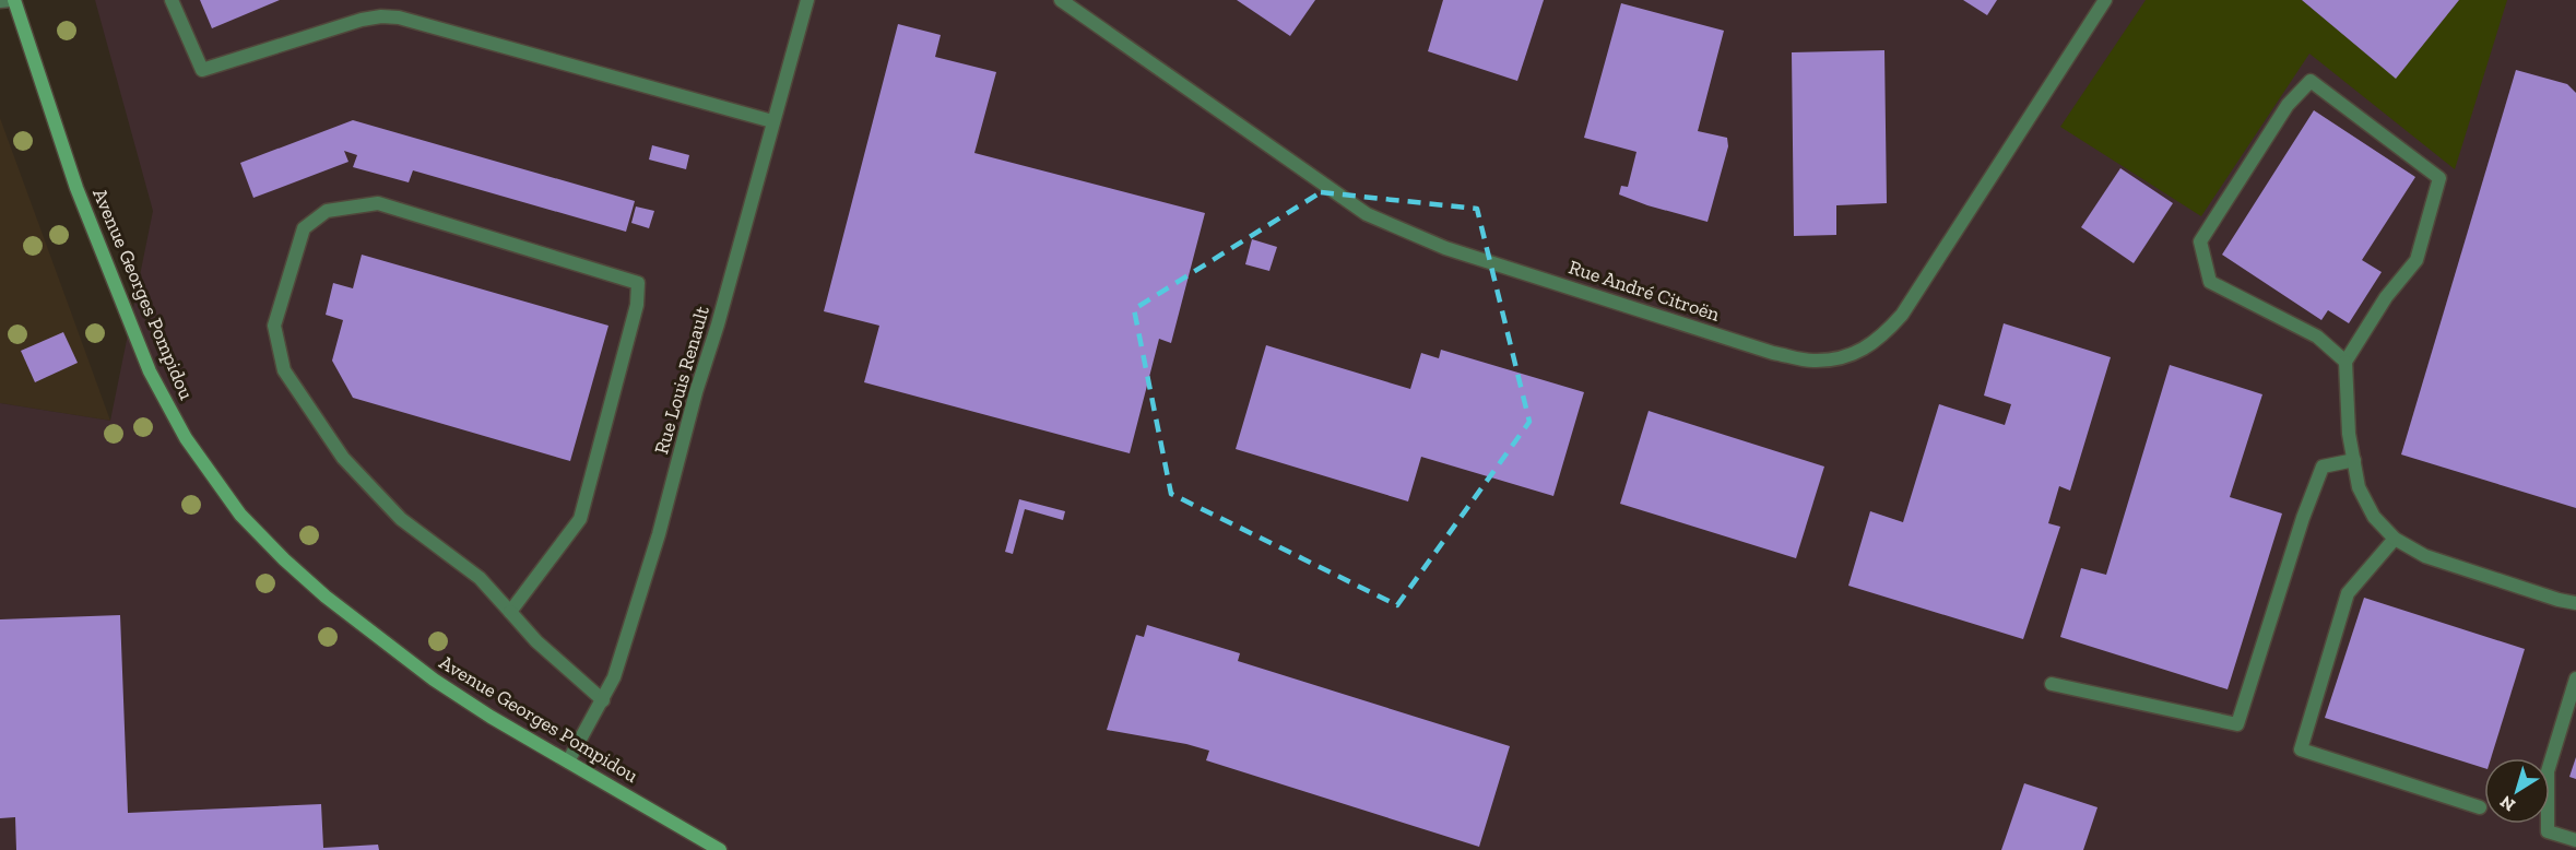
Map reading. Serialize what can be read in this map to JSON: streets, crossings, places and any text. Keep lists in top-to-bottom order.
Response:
{
  "streets": {
    "main road": ["Avenue Georges Pompidou"],
    "street": ["Rue André Citroën", "Rue Louis Renault"]
  },
  "crossings": [
    ["Avenue Georges Pompidou", "Rue Louis Renault"]
  ],
  "north": "bottom left"
}
